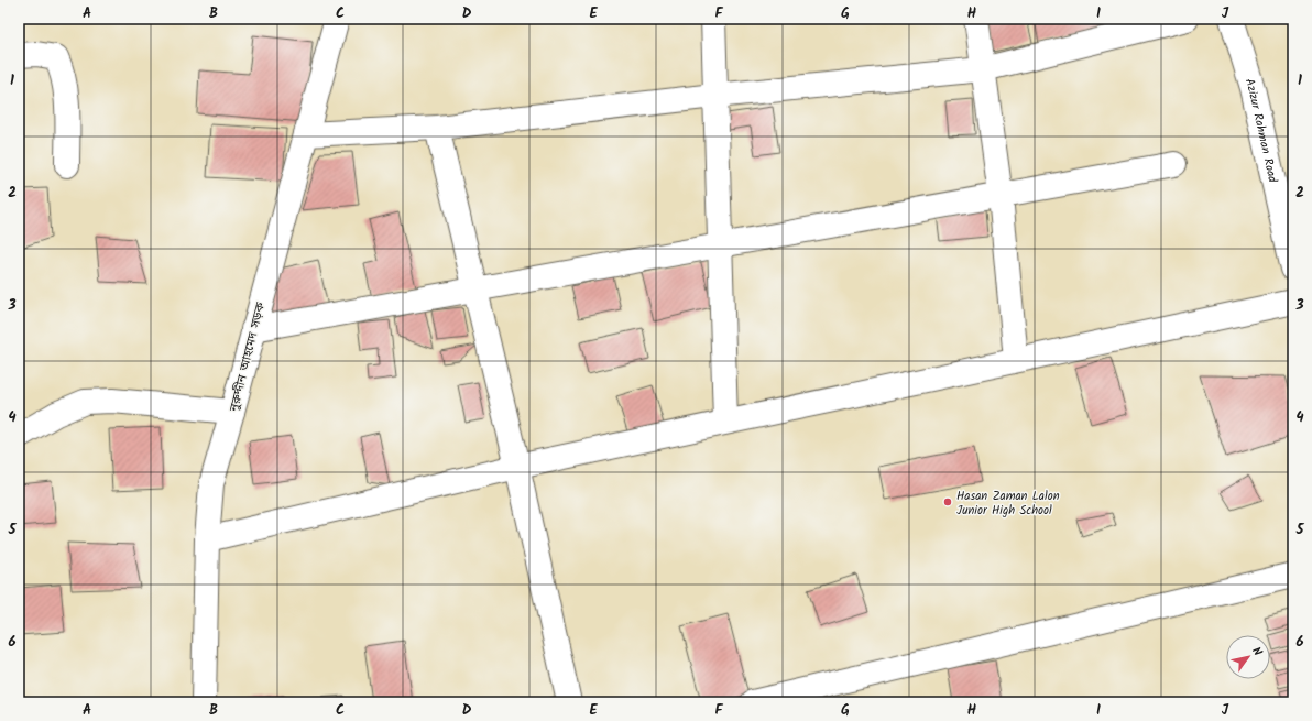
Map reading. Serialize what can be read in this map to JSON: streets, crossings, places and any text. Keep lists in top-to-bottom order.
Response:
{
  "streets": {
    "street": ["Azizur Rahman Road", "নুরুদ্দীন আহমেদ সড়ক"]
  },
  "places": ["Hasan Zaman Lalon Junior High School"],
  "north": "top right",
  "grid": {
    "columns": [
      "A",
      "B",
      "C",
      "D",
      "E",
      "F",
      "G",
      "H",
      "I",
      "J"
    ],
    "rows": [
      "1",
      "2",
      "3",
      "4",
      "5",
      "6"
    ]
  }
}
